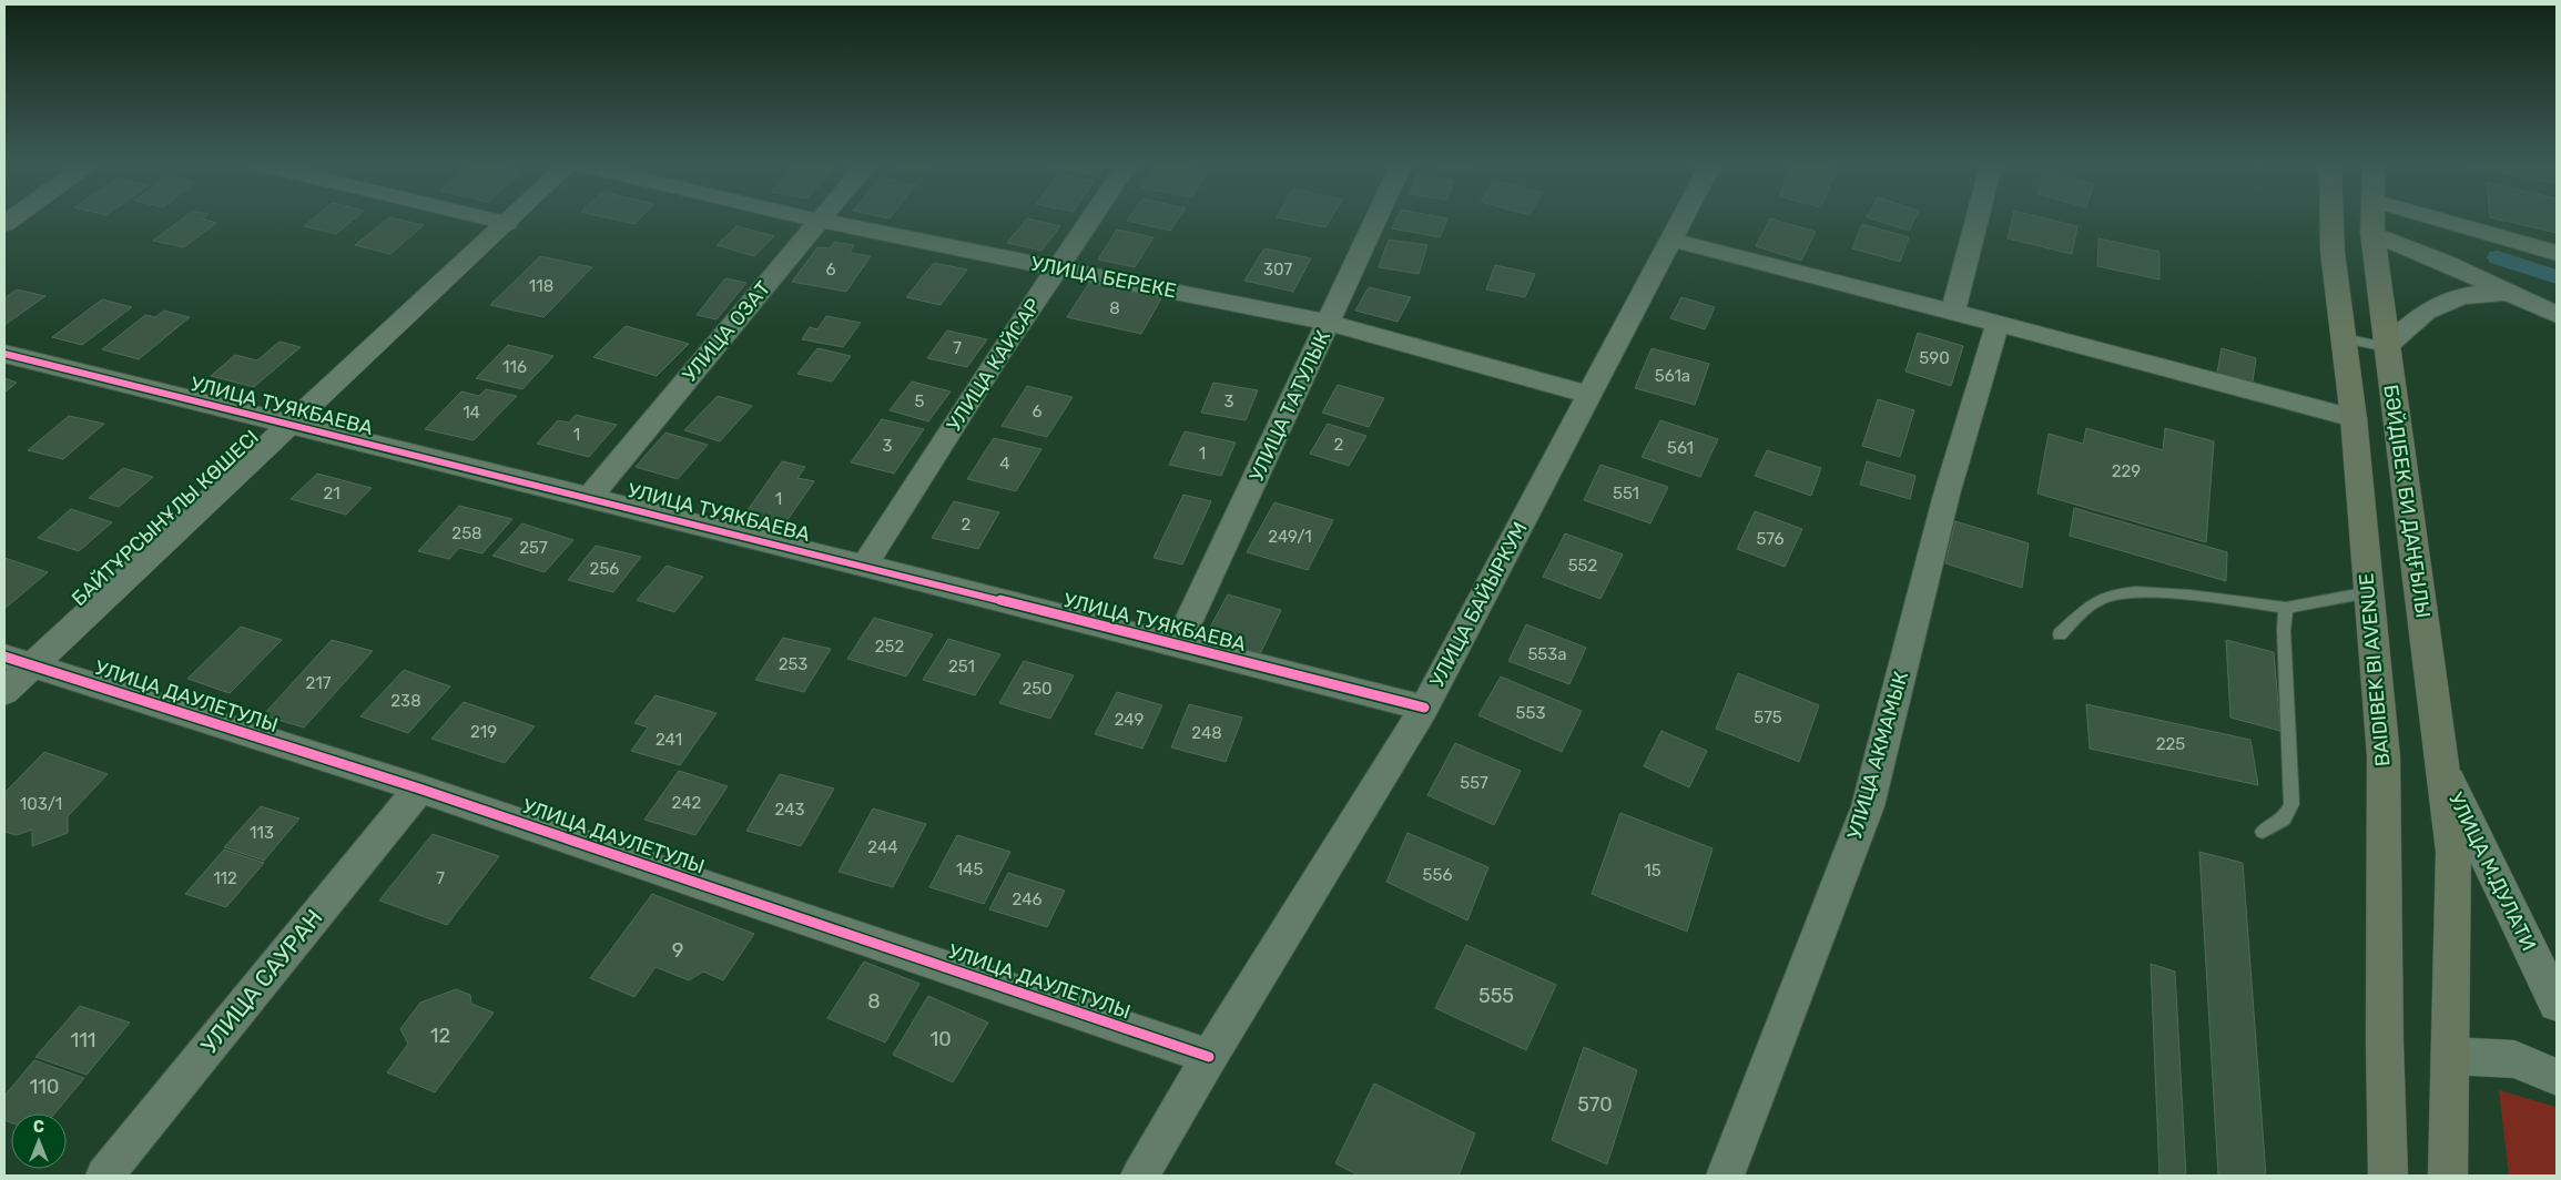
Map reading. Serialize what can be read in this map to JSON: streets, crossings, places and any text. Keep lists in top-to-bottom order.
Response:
{
  "streets": {
    "main road": [
      "БӘЙДІБЕК БИ ДАҢҒЫЛЫ",
      "БАЙТҰРСЫНҰЛЫ КӨШЕСІ",
      "BAIDIBEK BI AVENUE",
      "УЛИЦА М.ДУЛАТИ"
    ],
    "street": [
      "УЛИЦА БЕРЕКЕ",
      "УЛИЦА ОЗАТ",
      "УЛИЦА КАЙСАР",
      "УЛИЦА ТУЯКБАЕВА",
      "УЛИЦА ТАТУЛЫК",
      "УЛИЦА БАЙЫРКУМ",
      "УЛИЦА ДАУЛЕТУЛЫ",
      "УЛИЦА АКМАМЫК",
      "УЛИЦА САУРАН"
    ]
  },
  "crossings": [
    ["УЛИЦА БЕРЕКЕ", "УЛИЦА ОЗАТ"],
    ["УЛИЦА БЕРЕКЕ", "УЛИЦА КАЙСАР"],
    ["УЛИЦА БЕРЕКЕ", "УЛИЦА ТАТУЛЫК"],
    ["УЛИЦА БЕРЕКЕ", "УЛИЦА БАЙЫРКУМ"],
    ["УЛИЦА ОЗАТ", "УЛИЦА ТУЯКБАЕВА"],
    ["УЛИЦА КАЙСАР", "УЛИЦА ТУЯКБАЕВА"],
    ["УЛИЦА ТУЯКБАЕВА", "УЛИЦА ТАТУЛЫК"],
    ["УЛИЦА ТУЯКБАЕВА", "БАЙТҰРСЫНҰЛЫ КӨШЕСІ"],
    ["УЛИЦА ТУЯКБАЕВА", "УЛИЦА БАЙЫРКУМ"],
    ["БӘЙДІБЕК БИ ДАҢҒЫЛЫ", "УЛИЦА М.ДУЛАТИ"],
    ["БАЙТҰРСЫНҰЛЫ КӨШЕСІ", "УЛИЦА ДАУЛЕТУЛЫ"],
    ["УЛИЦА БАЙЫРКУМ", "УЛИЦА ДАУЛЕТУЛЫ"],
    ["УЛИЦА ДАУЛЕТУЛЫ", "УЛИЦА САУРАН"]
  ],
  "house_numbers": [
    "6",
    "307",
    "118",
    "8",
    "7",
    "590",
    "116",
    "561а",
    "5",
    "3",
    "6",
    "14",
    "1",
    "2",
    "3",
    "561",
    "1",
    "4",
    "229",
    "21",
    "551",
    "1",
    "2",
    "258",
    "249/1",
    "576",
    "257",
    "552",
    "256",
    "252",
    "553а",
    "253",
    "251",
    "217",
    "250",
    "238",
    "553",
    "575",
    "249",
    "219",
    "248",
    "241",
    "225",
    "557",
    "242",
    "103/1",
    "243",
    "113",
    "244",
    "145",
    "15",
    "556",
    "112",
    "7",
    "246",
    "9",
    "555",
    "8",
    "12",
    "10",
    "111",
    "110",
    "570"
  ],
  "north": "top"
}
